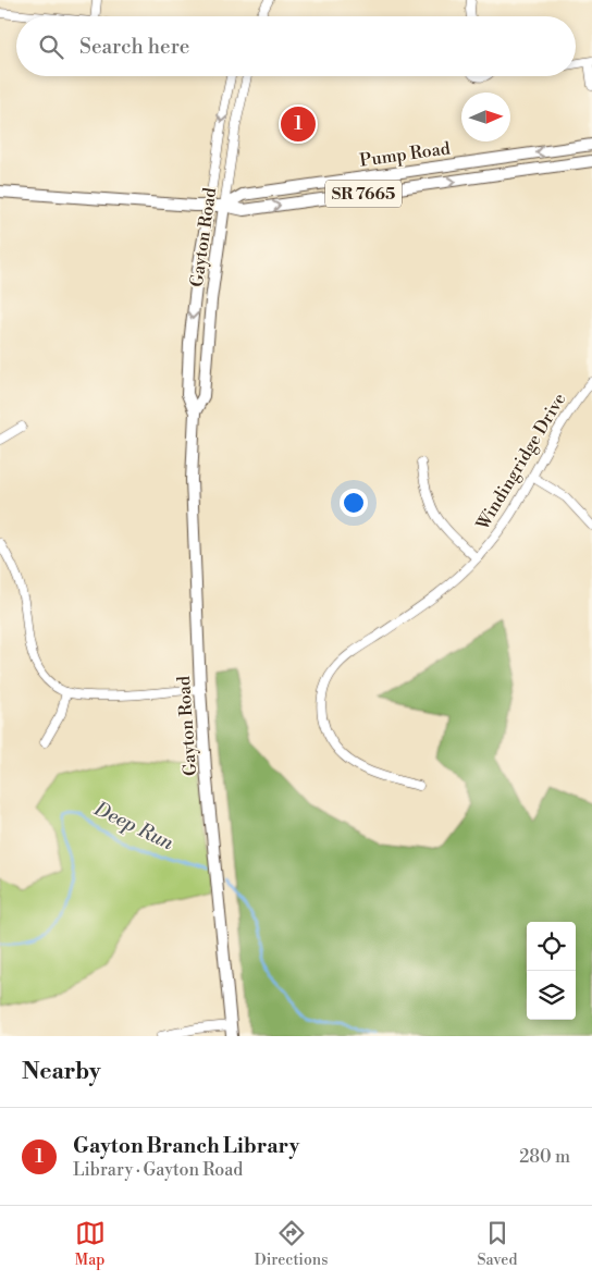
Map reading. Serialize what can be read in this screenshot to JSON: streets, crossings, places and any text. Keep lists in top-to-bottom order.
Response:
{
  "streets": {
    "main road": ["Pump Road", "SR 7665", "Gayton Road"],
    "street": ["Windingridge Drive"]
  },
  "crossings": [
    ["Pump Road", "Gayton Road"]
  ],
  "water": ["Deep Run"],
  "north": "right",
  "page": {
    "search": "Search here",
    "pins": "1",
    "heading": "Nearby",
    "list": [
      {
        "mark": "1",
        "name": "Gayton Branch Library",
        "note": "Library · Gayton Road",
        "value": "280 m"
      }
    ],
    "nav": ["Map", "Directions", "Saved"]
  }
}
